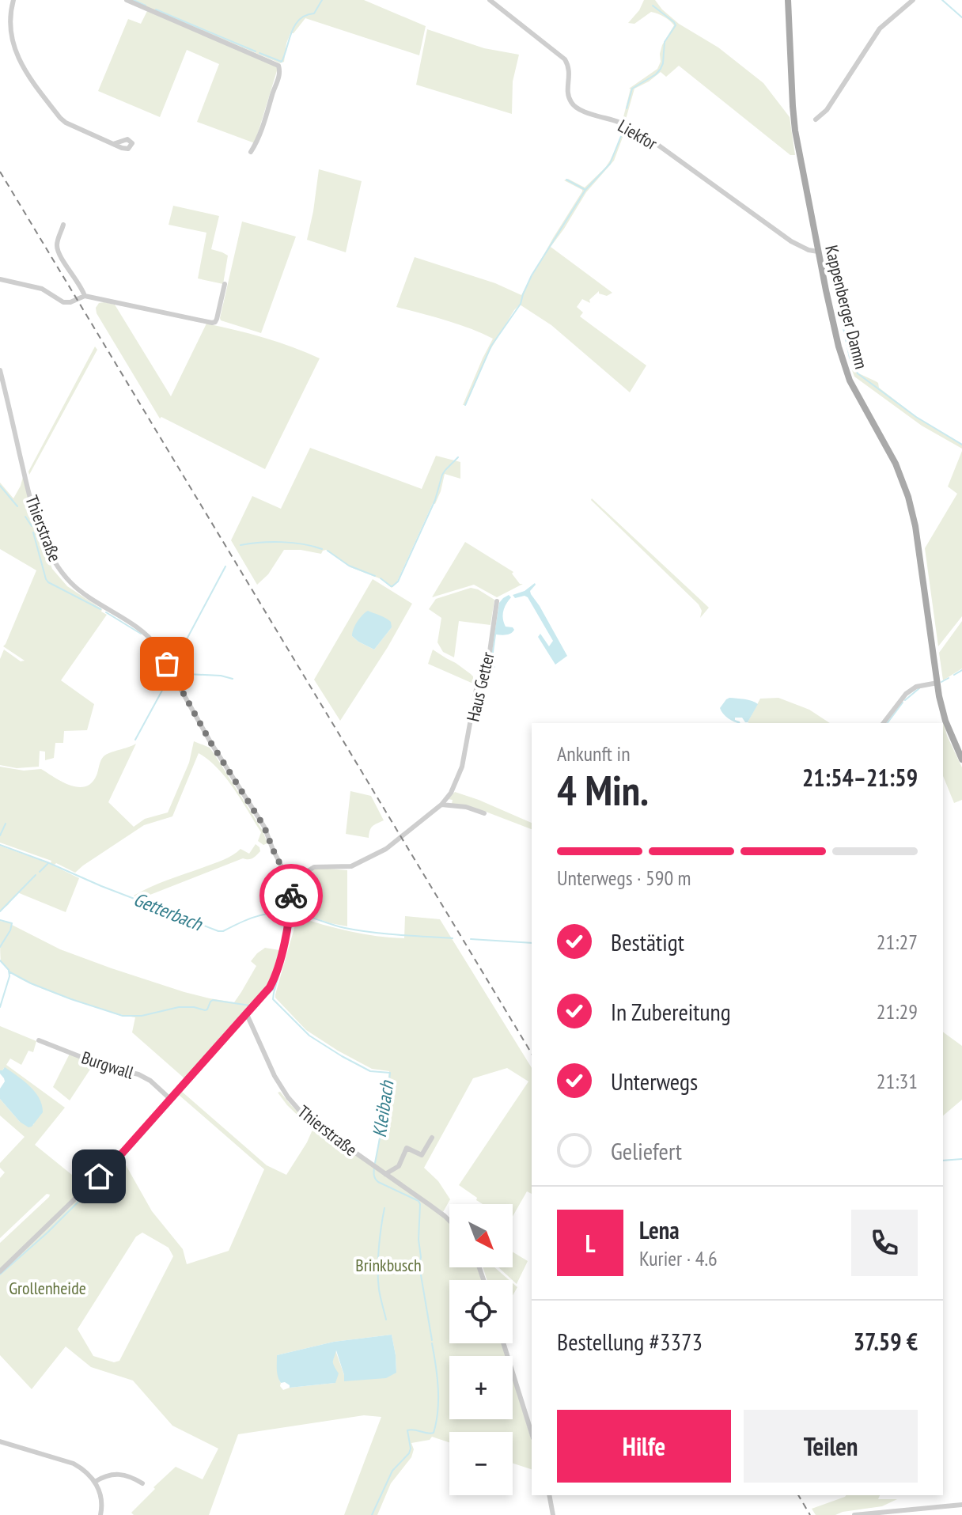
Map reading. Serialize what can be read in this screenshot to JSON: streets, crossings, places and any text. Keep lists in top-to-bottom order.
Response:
{
  "streets": {
    "main road": ["Kappenberger Damm"],
    "street": [
      "Liekfor",
      "Thierstraße",
      "Haus Getter",
      "Burgwall"
    ]
  },
  "crossings": [
    ["Liekfor", "Kappenberger Damm"],
    ["Thierstraße", "Haus Getter"]
  ],
  "water": ["Getterbach", "Kleibach"],
  "parks": ["Brinkbusch", "Grollenheide"],
  "north": "bottom right",
  "page": {
    "heading": ["4 Min.", "Ankunft in", "21:54–21:59"],
    "panel": [
      "Lena",
      "Kurier · 4.6",
      "Bestellung #3373",
      "37.59 €"
    ],
    "bar": "Unterwegs · 590 m",
    "list": [
      ["Bestätigt", "21:27"],
      ["In Zubereitung", "21:29"],
      ["Unterwegs", "21:31"],
      "Geliefert"
    ],
    "map_buttons": ["+", "−"],
    "round": "L",
    "buttons": ["Hilfe", "Teilen"]
  }
}
